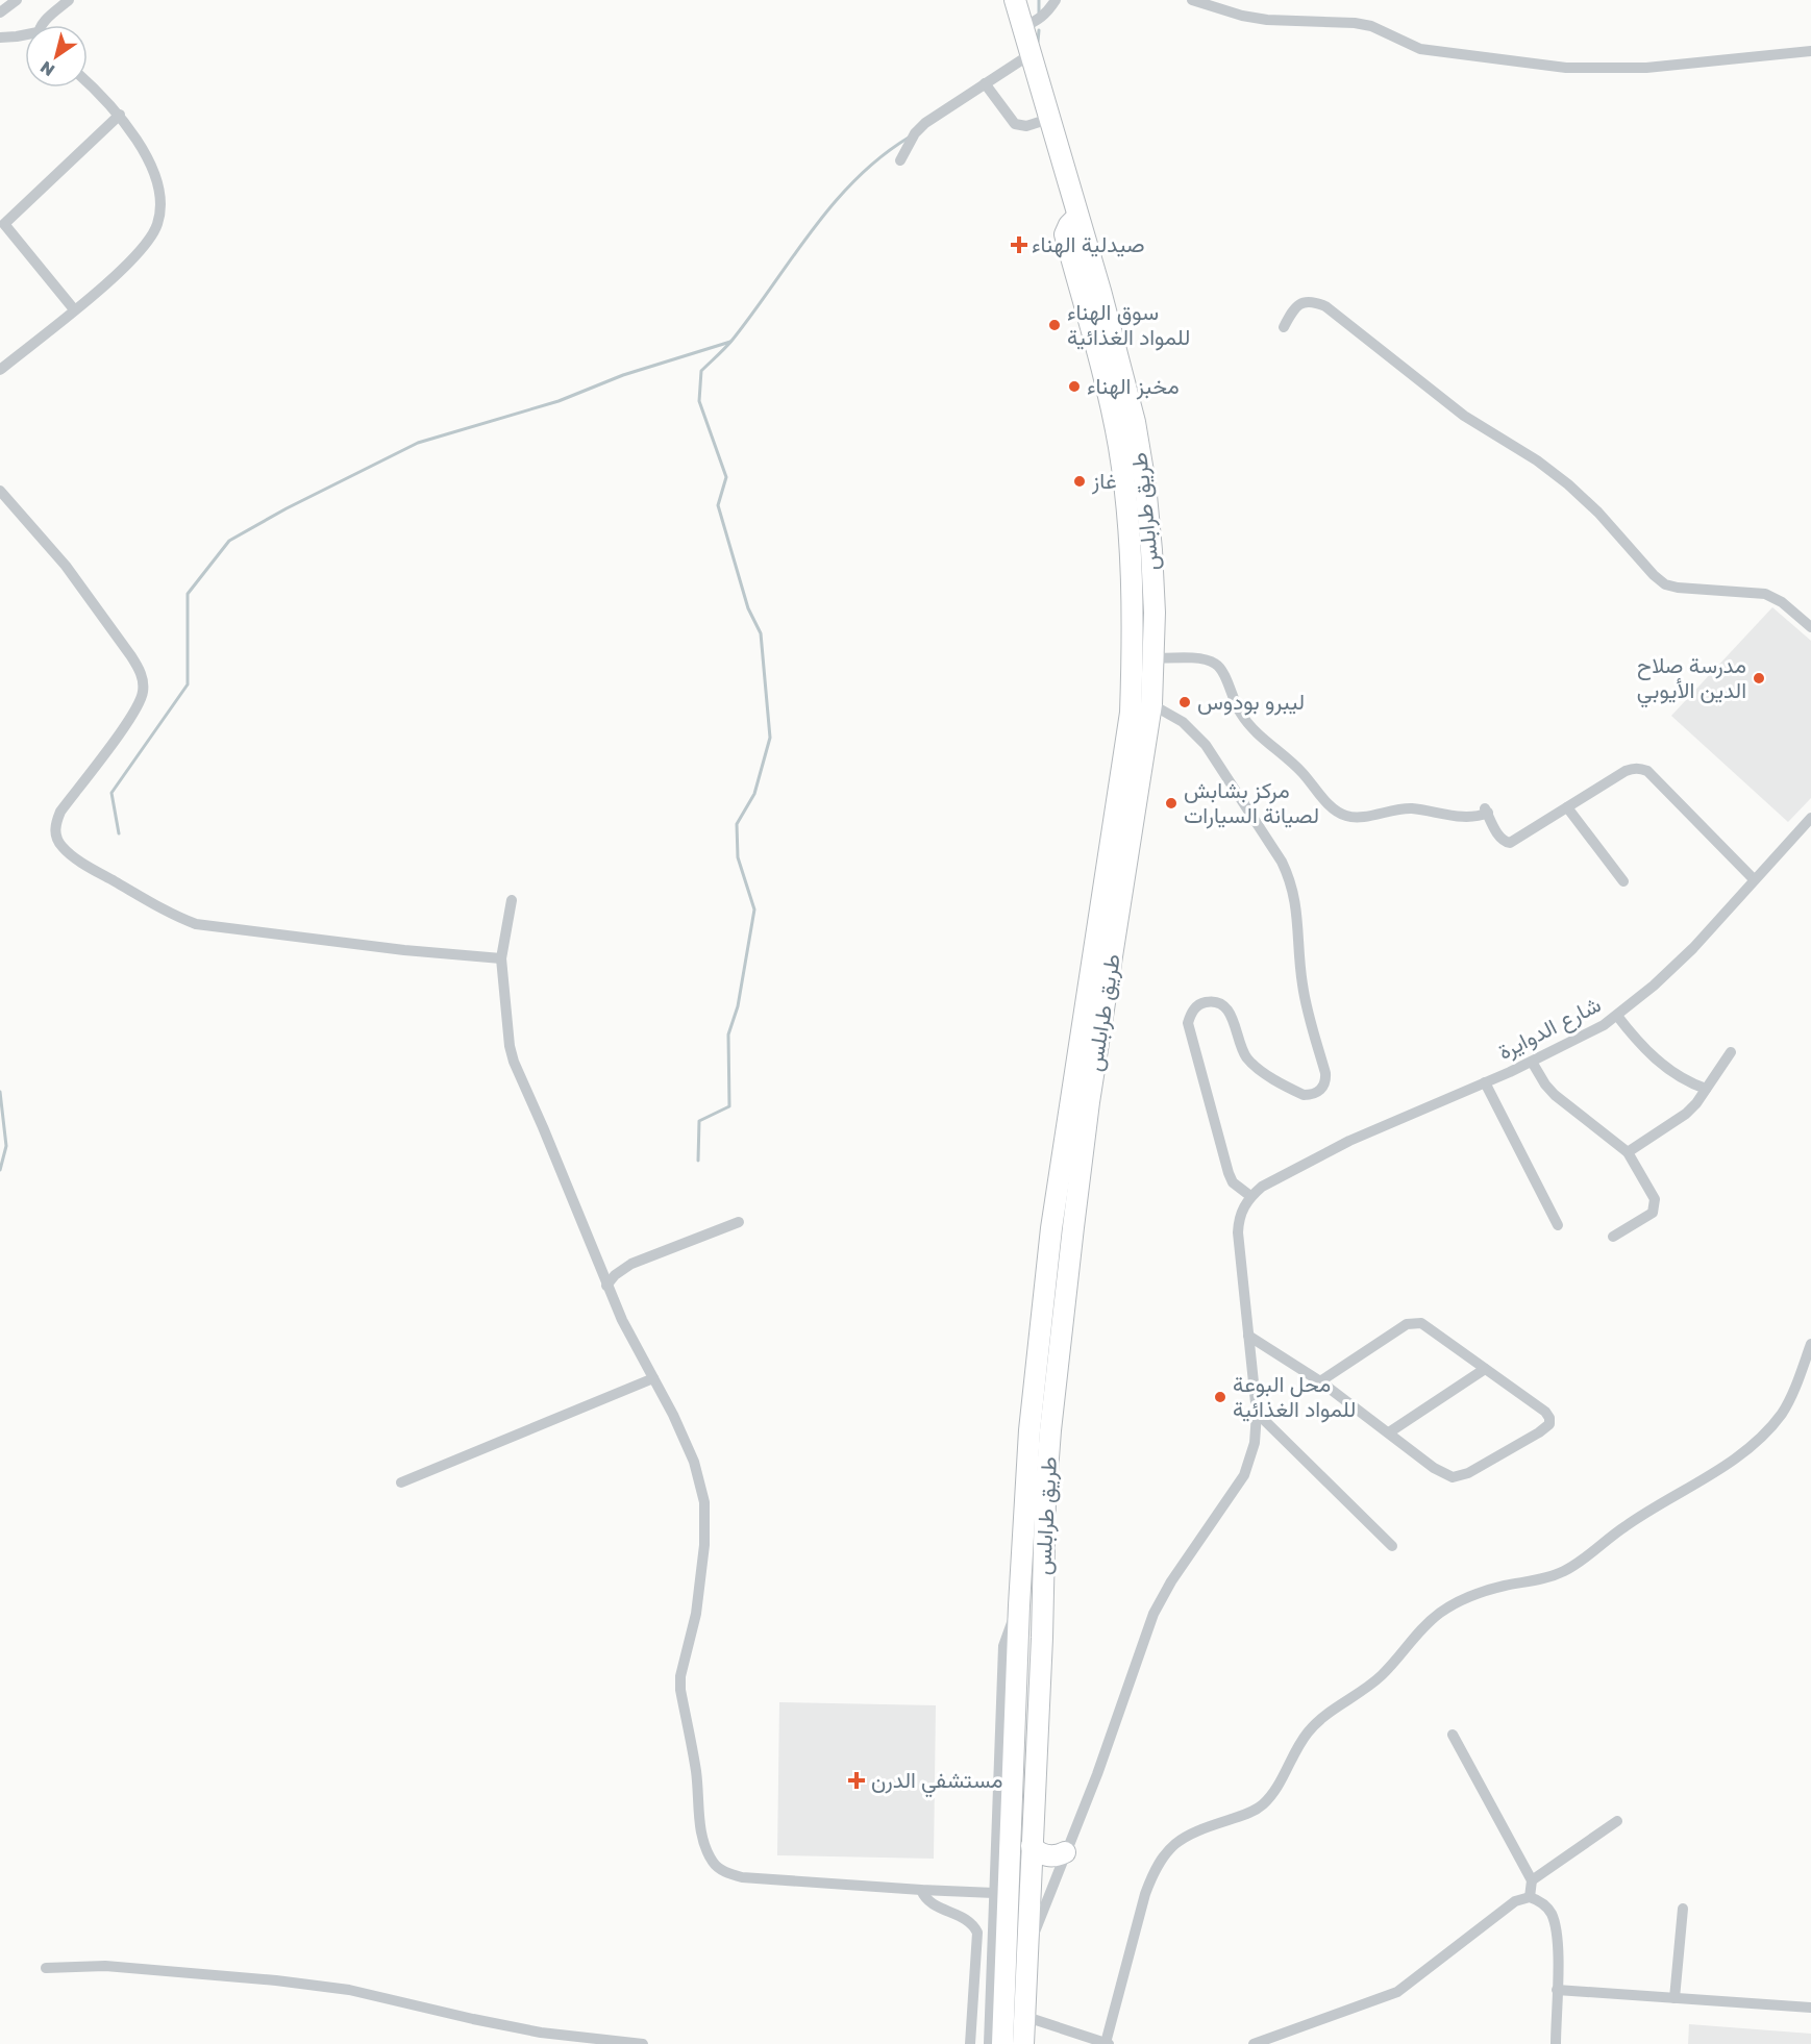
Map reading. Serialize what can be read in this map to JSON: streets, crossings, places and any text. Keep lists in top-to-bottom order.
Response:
{
  "streets": {
    "highway": ["طريق طرابلس"],
    "street": ["شارع الدوايرة"]
  },
  "places": {
    "health": ["صيدلية الهناء", "مستشفي الدرن"],
    "other": [
      "سوق الهناء للمواد الغذائية",
      "مخبز الهناء",
      "غاز",
      "مدرسة صلاح الدين الأيوبي",
      "ليبرو بودوس",
      "مركز بشابش لصيانة السيارات",
      "محل البوعة للمواد الغذائية"
    ]
  },
  "north": "bottom left"
}
